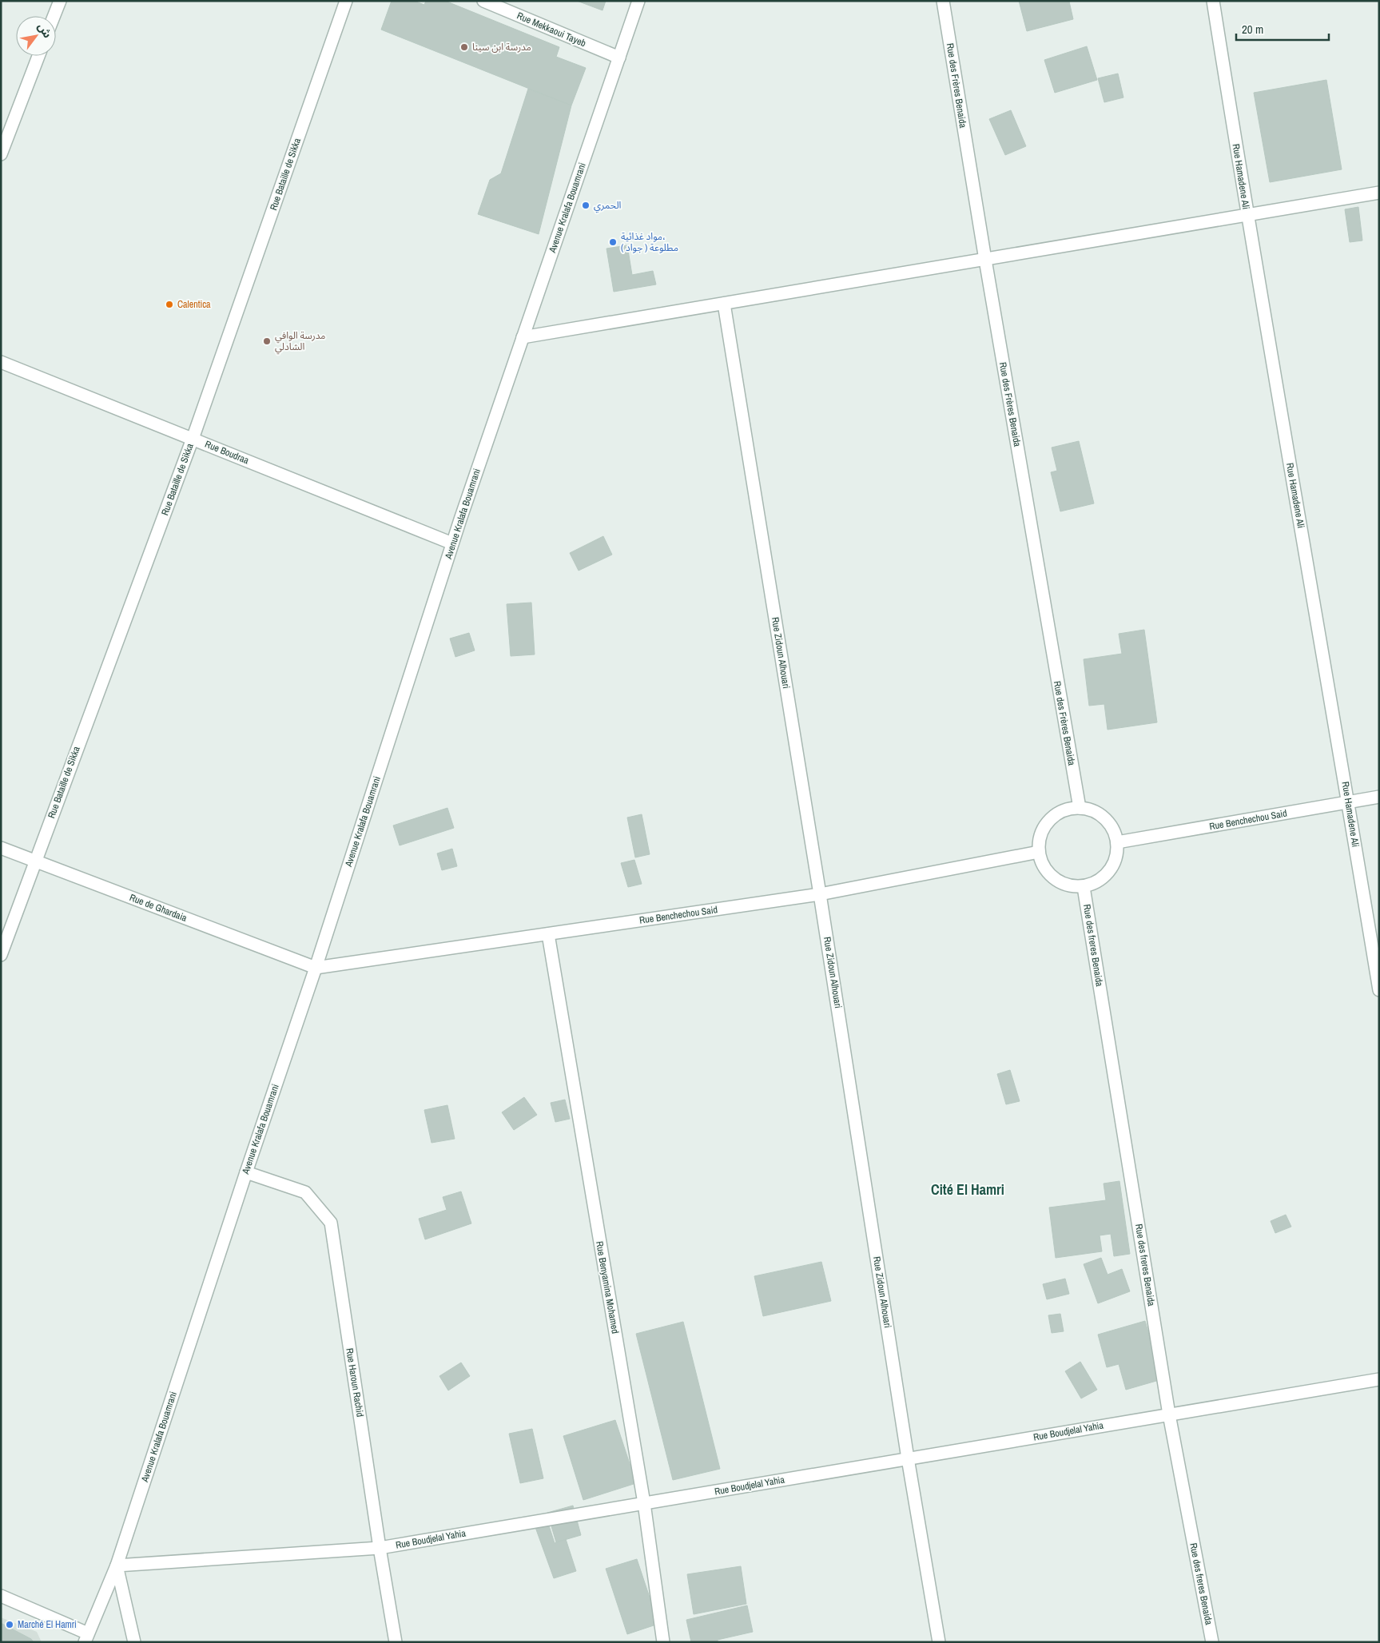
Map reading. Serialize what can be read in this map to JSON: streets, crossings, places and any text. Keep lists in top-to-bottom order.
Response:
{
  "streets": {
    "street": [
      "Rue Mekkaoui Tayeb",
      "Rue des Frères Benaida",
      "Rue Bataille de Sikka",
      "Rue Hamadene Ali",
      "Avenue Kralafa Bouamrani",
      "Rue Boudraa",
      "Rue Zidoun Alhouari",
      "Rue Benchechou Said",
      "Rue de Ghardaia",
      "Rue des freres Benaida",
      "Rue Benyamina Mohamed",
      "Rue Haroun Rachid",
      "Rue Boudjelal Yahia"
    ]
  },
  "crossings": [
    ["Rue Mekkaoui Tayeb", "Avenue Kralafa Bouamrani"],
    ["Rue des Frères Benaida", "Rue Benchechou Said"],
    ["Rue des Frères Benaida", "Rue des freres Benaida"],
    ["Rue Bataille de Sikka", "Rue Boudraa"],
    ["Rue Bataille de Sikka", "Rue de Ghardaia"],
    ["Rue Hamadene Ali", "Rue Benchechou Said"],
    ["Avenue Kralafa Bouamrani", "Rue Boudraa"],
    ["Avenue Kralafa Bouamrani", "Rue Benchechou Said"],
    ["Avenue Kralafa Bouamrani", "Rue de Ghardaia"],
    ["Avenue Kralafa Bouamrani", "Rue Haroun Rachid"],
    ["Avenue Kralafa Bouamrani", "Rue Boudjelal Yahia"],
    ["Rue Zidoun Alhouari", "Rue Benchechou Said"],
    ["Rue Zidoun Alhouari", "Rue Boudjelal Yahia"],
    ["Rue Benchechou Said", "Rue de Ghardaia"],
    ["Rue Benchechou Said", "Rue des freres Benaida"],
    ["Rue Benchechou Said", "Rue Benyamina Mohamed"],
    ["Rue des freres Benaida", "Rue Boudjelal Yahia"],
    ["Rue Benyamina Mohamed", "Rue Boudjelal Yahia"],
    ["Rue Haroun Rachid", "Rue Boudjelal Yahia"]
  ],
  "districts": ["Cité El Hamri"],
  "places": [
    "مدرسة ابن سينا",
    "الحمري",
    "مواد غذائية، مطلوعة ( جواد )",
    "Calentica",
    "مدرسة الوافي الشادلي",
    "Marché El Hamri"
  ],
  "scale_bar": "20 m",
  "north": "top right"
}
